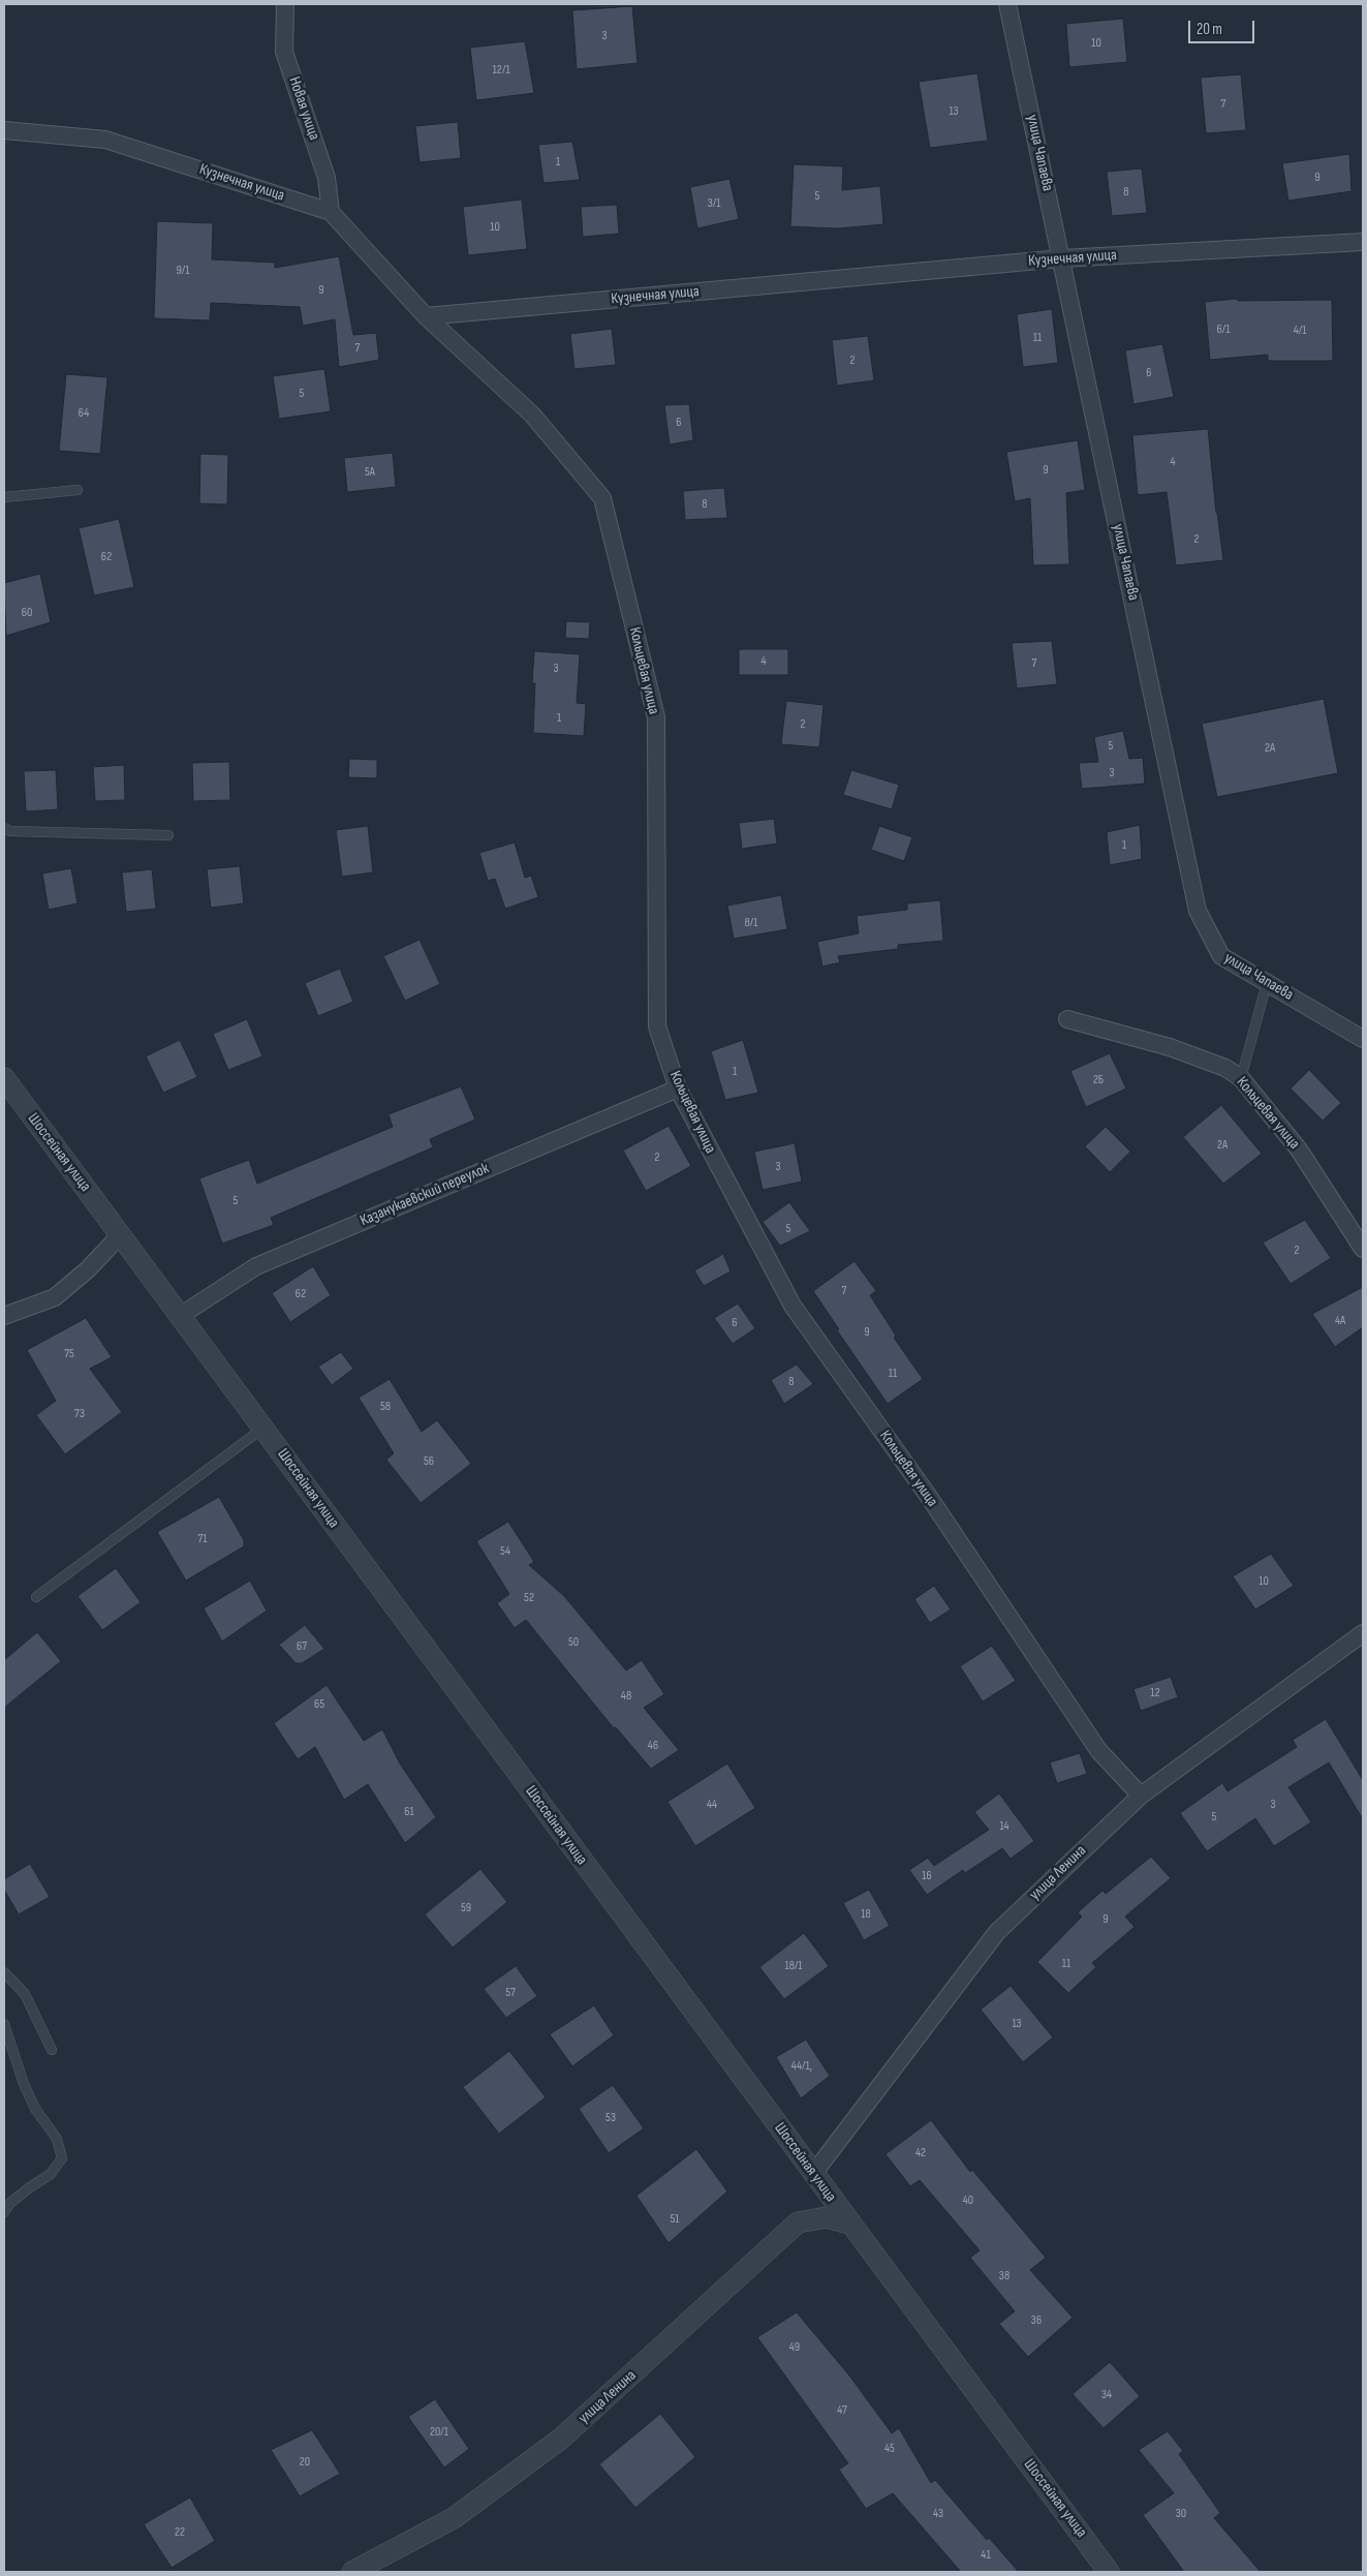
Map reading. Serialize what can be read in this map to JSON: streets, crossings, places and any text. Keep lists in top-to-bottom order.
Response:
{
  "streets": {
    "street": [
      "Новая улица",
      "улица Чапаева",
      "Кузнечная улица",
      "Кольцевая улица",
      "Шоссейная улица",
      "Казанукаевский переулок",
      "улица Ленина"
    ]
  },
  "crossings": [
    ["Новая улица", "Кузнечная улица"],
    ["улица Чапаева", "Кузнечная улица"],
    ["Кузнечная улица", "Кольцевая улица"],
    ["Кольцевая улица", "Казанукаевский переулок"],
    ["Кольцевая улица", "улица Ленина"],
    ["Шоссейная улица", "Казанукаевский переулок"],
    ["Шоссейная улица", "улица Ленина"]
  ],
  "house_numbers": [
    "3",
    "10",
    "12/1",
    "7",
    "13",
    "1",
    "9",
    "8",
    "5",
    "3/1",
    "10",
    "9/1",
    "9",
    "6/1",
    "4/1",
    "11",
    "7",
    "2",
    "6",
    "5",
    "64",
    "6",
    "4",
    "9",
    "5А",
    "8",
    "2",
    "62",
    "60",
    "4",
    "7",
    "3",
    "1",
    "2",
    "5",
    "2А",
    "3",
    "1",
    "8/1",
    "1",
    "2Б",
    "2А",
    "2",
    "3",
    "5",
    "5",
    "2",
    "7",
    "62",
    "4А",
    "6",
    "9",
    "75",
    "11",
    "8",
    "58",
    "73",
    "56",
    "71",
    "54",
    "10",
    "52",
    "50",
    "67",
    "12",
    "48",
    "65",
    "46",
    "44",
    "3",
    "61",
    "5",
    "14",
    "16",
    "59",
    "18",
    "9",
    "11",
    "18/1",
    "57",
    "13",
    "44/1,",
    "53",
    "42",
    "40",
    "51",
    "38",
    "36",
    "49",
    "34",
    "47",
    "20/1",
    "45",
    "20",
    "43",
    "30",
    "22",
    "41"
  ],
  "scale_bar": "20 m"
}
